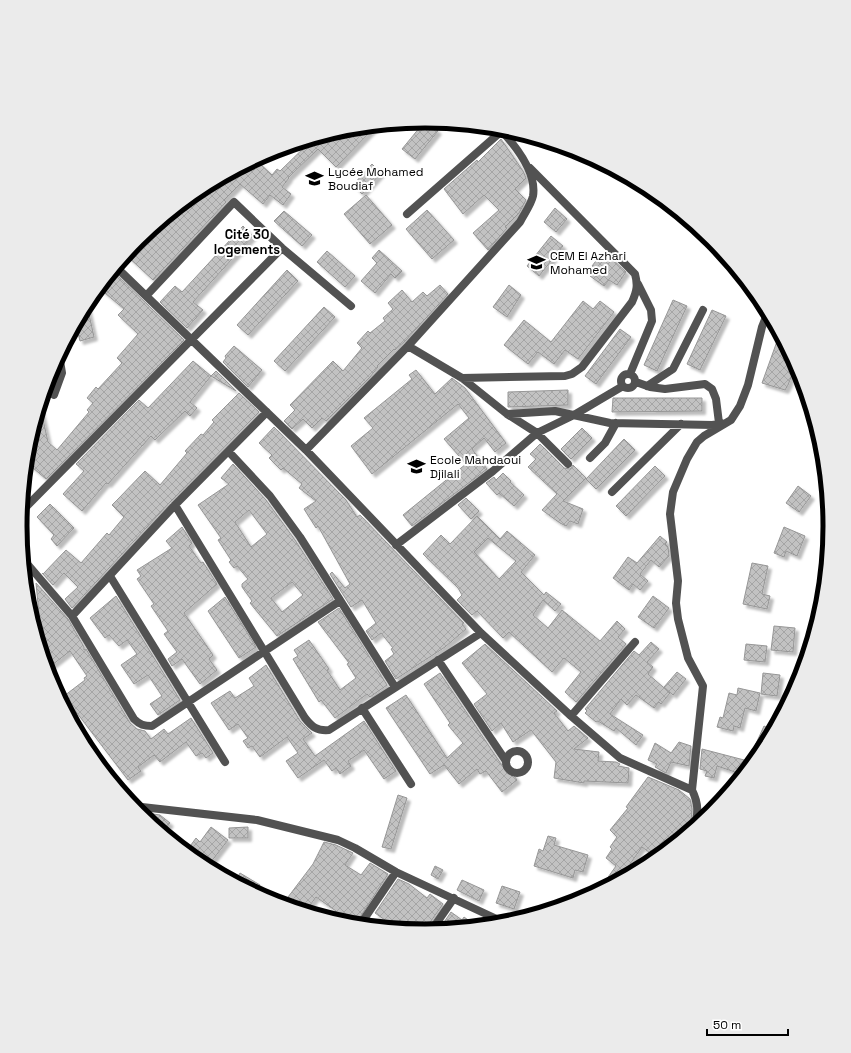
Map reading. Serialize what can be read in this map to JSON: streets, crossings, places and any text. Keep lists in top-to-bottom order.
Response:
{
  "districts": ["Cité 30 logements"],
  "places": {
    "school or university": ["Lycée Mohamed Boudiaf", "CEM El Azhari Mohamed", "Ecole Mahdaoui Djilali"]
  },
  "scale_bar": "50 m"
}
